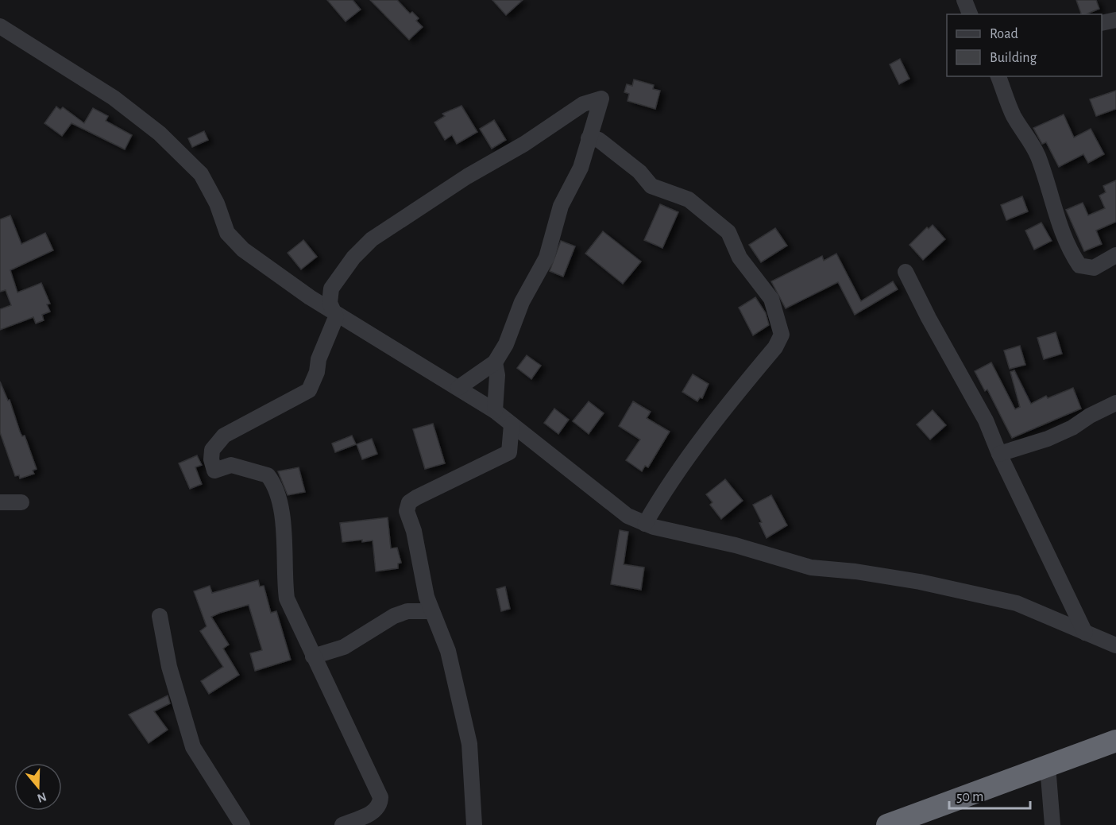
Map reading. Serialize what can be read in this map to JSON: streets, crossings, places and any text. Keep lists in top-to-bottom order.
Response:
{
  "legend": ["Road", "Building"],
  "scale_bar": "50 m",
  "north": "bottom"
}
